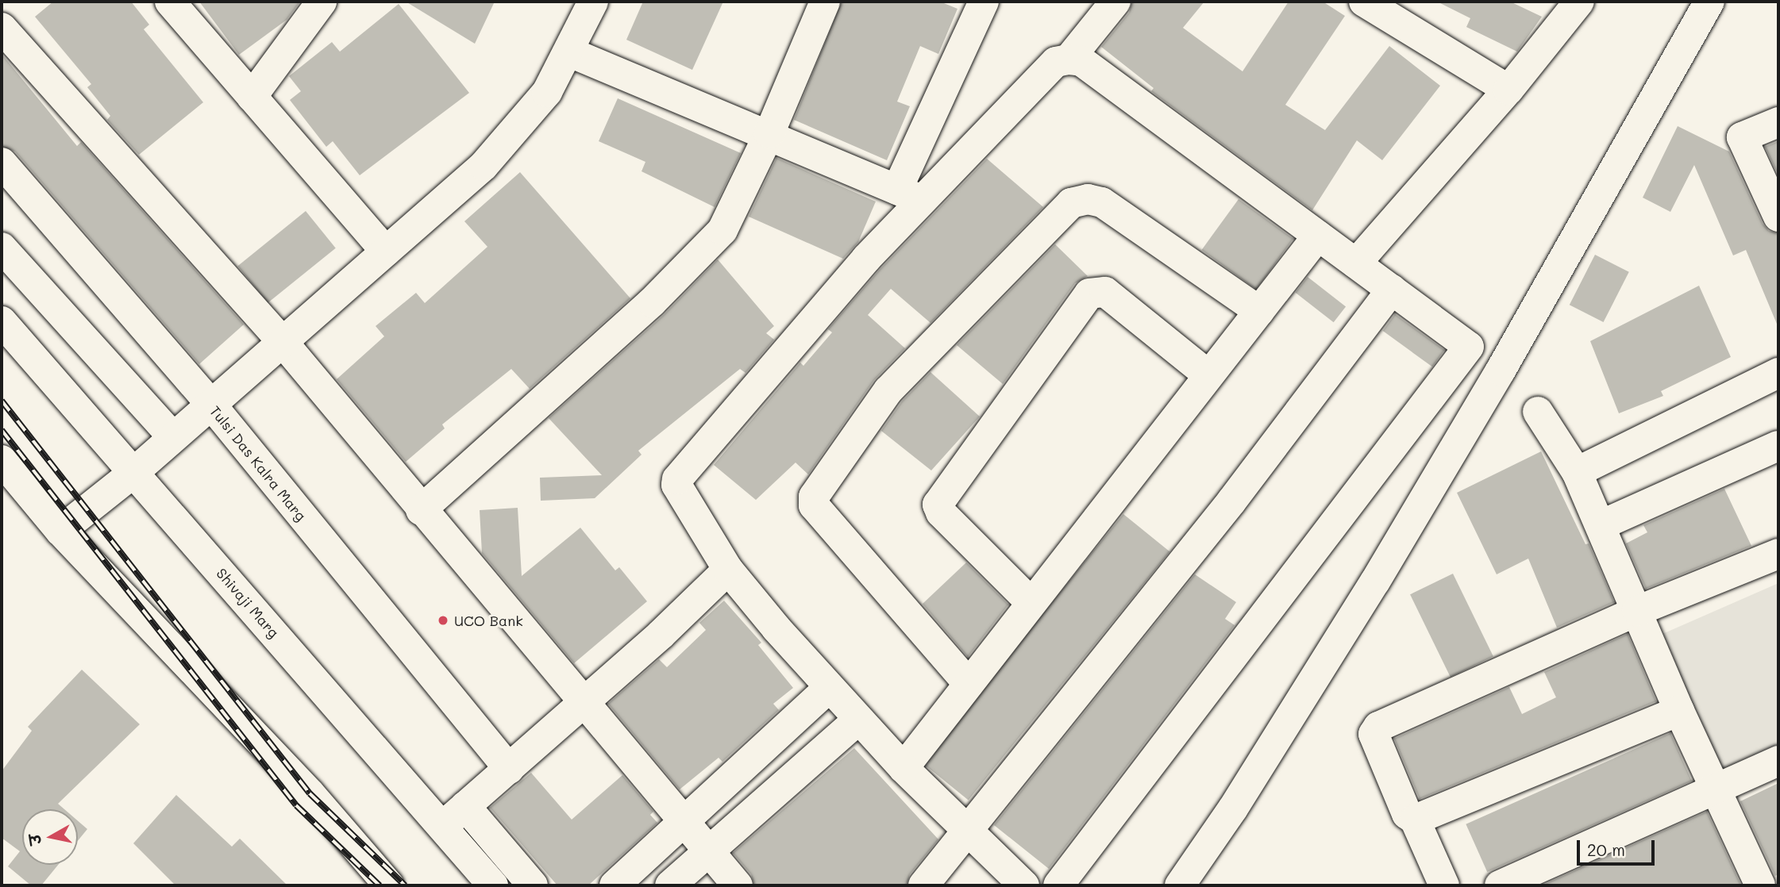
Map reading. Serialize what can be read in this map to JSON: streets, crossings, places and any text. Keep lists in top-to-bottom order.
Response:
{
  "streets": {
    "street": ["Tulsi Das Kalra Marg", "Shivaji Marg"]
  },
  "places": ["UCO Bank"],
  "scale_bar": "20 m",
  "north": "left"
}
